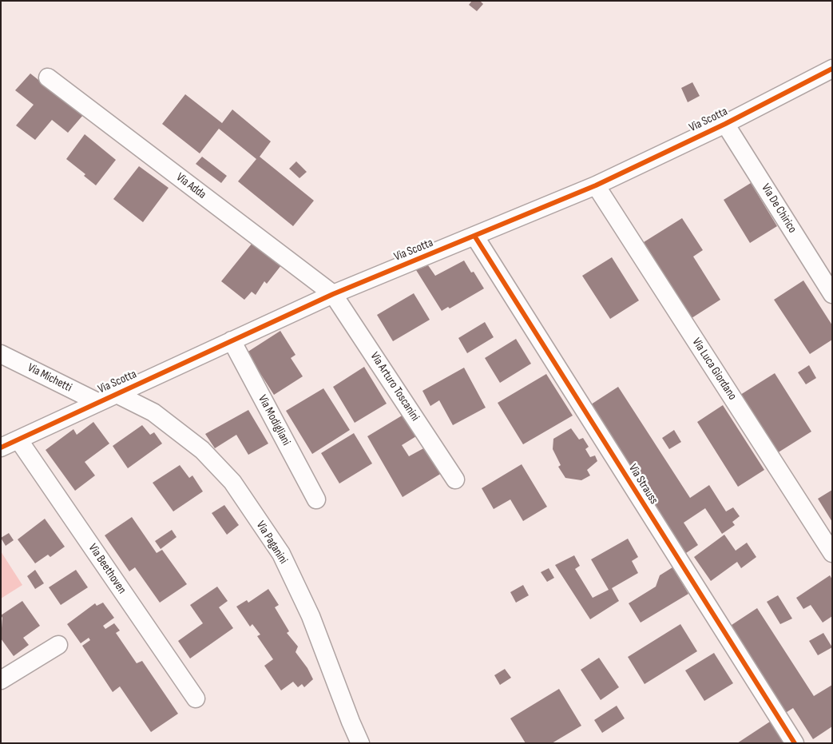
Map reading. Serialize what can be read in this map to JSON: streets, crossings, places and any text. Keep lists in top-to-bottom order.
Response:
{
  "streets": {
    "street": [
      "Via Scotta",
      "Via Adda",
      "Via De Chirico",
      "Via Luca Giordano",
      "Via Michetti",
      "Via Arturo Toscanini",
      "Via Modigliani",
      "Via Strauss",
      "Via Paganini",
      "Via Beethoven"
    ]
  },
  "crossings": [
    ["Via Scotta", "Via Adda"],
    ["Via Scotta", "Via De Chirico"],
    ["Via Scotta", "Via Luca Giordano"],
    ["Via Scotta", "Via Michetti"],
    ["Via Scotta", "Via Arturo Toscanini"],
    ["Via Scotta", "Via Modigliani"],
    ["Via Scotta", "Via Strauss"],
    ["Via Scotta", "Via Paganini"],
    ["Via Scotta", "Via Beethoven"],
    ["Via Adda", "Via Arturo Toscanini"]
  ]
}
